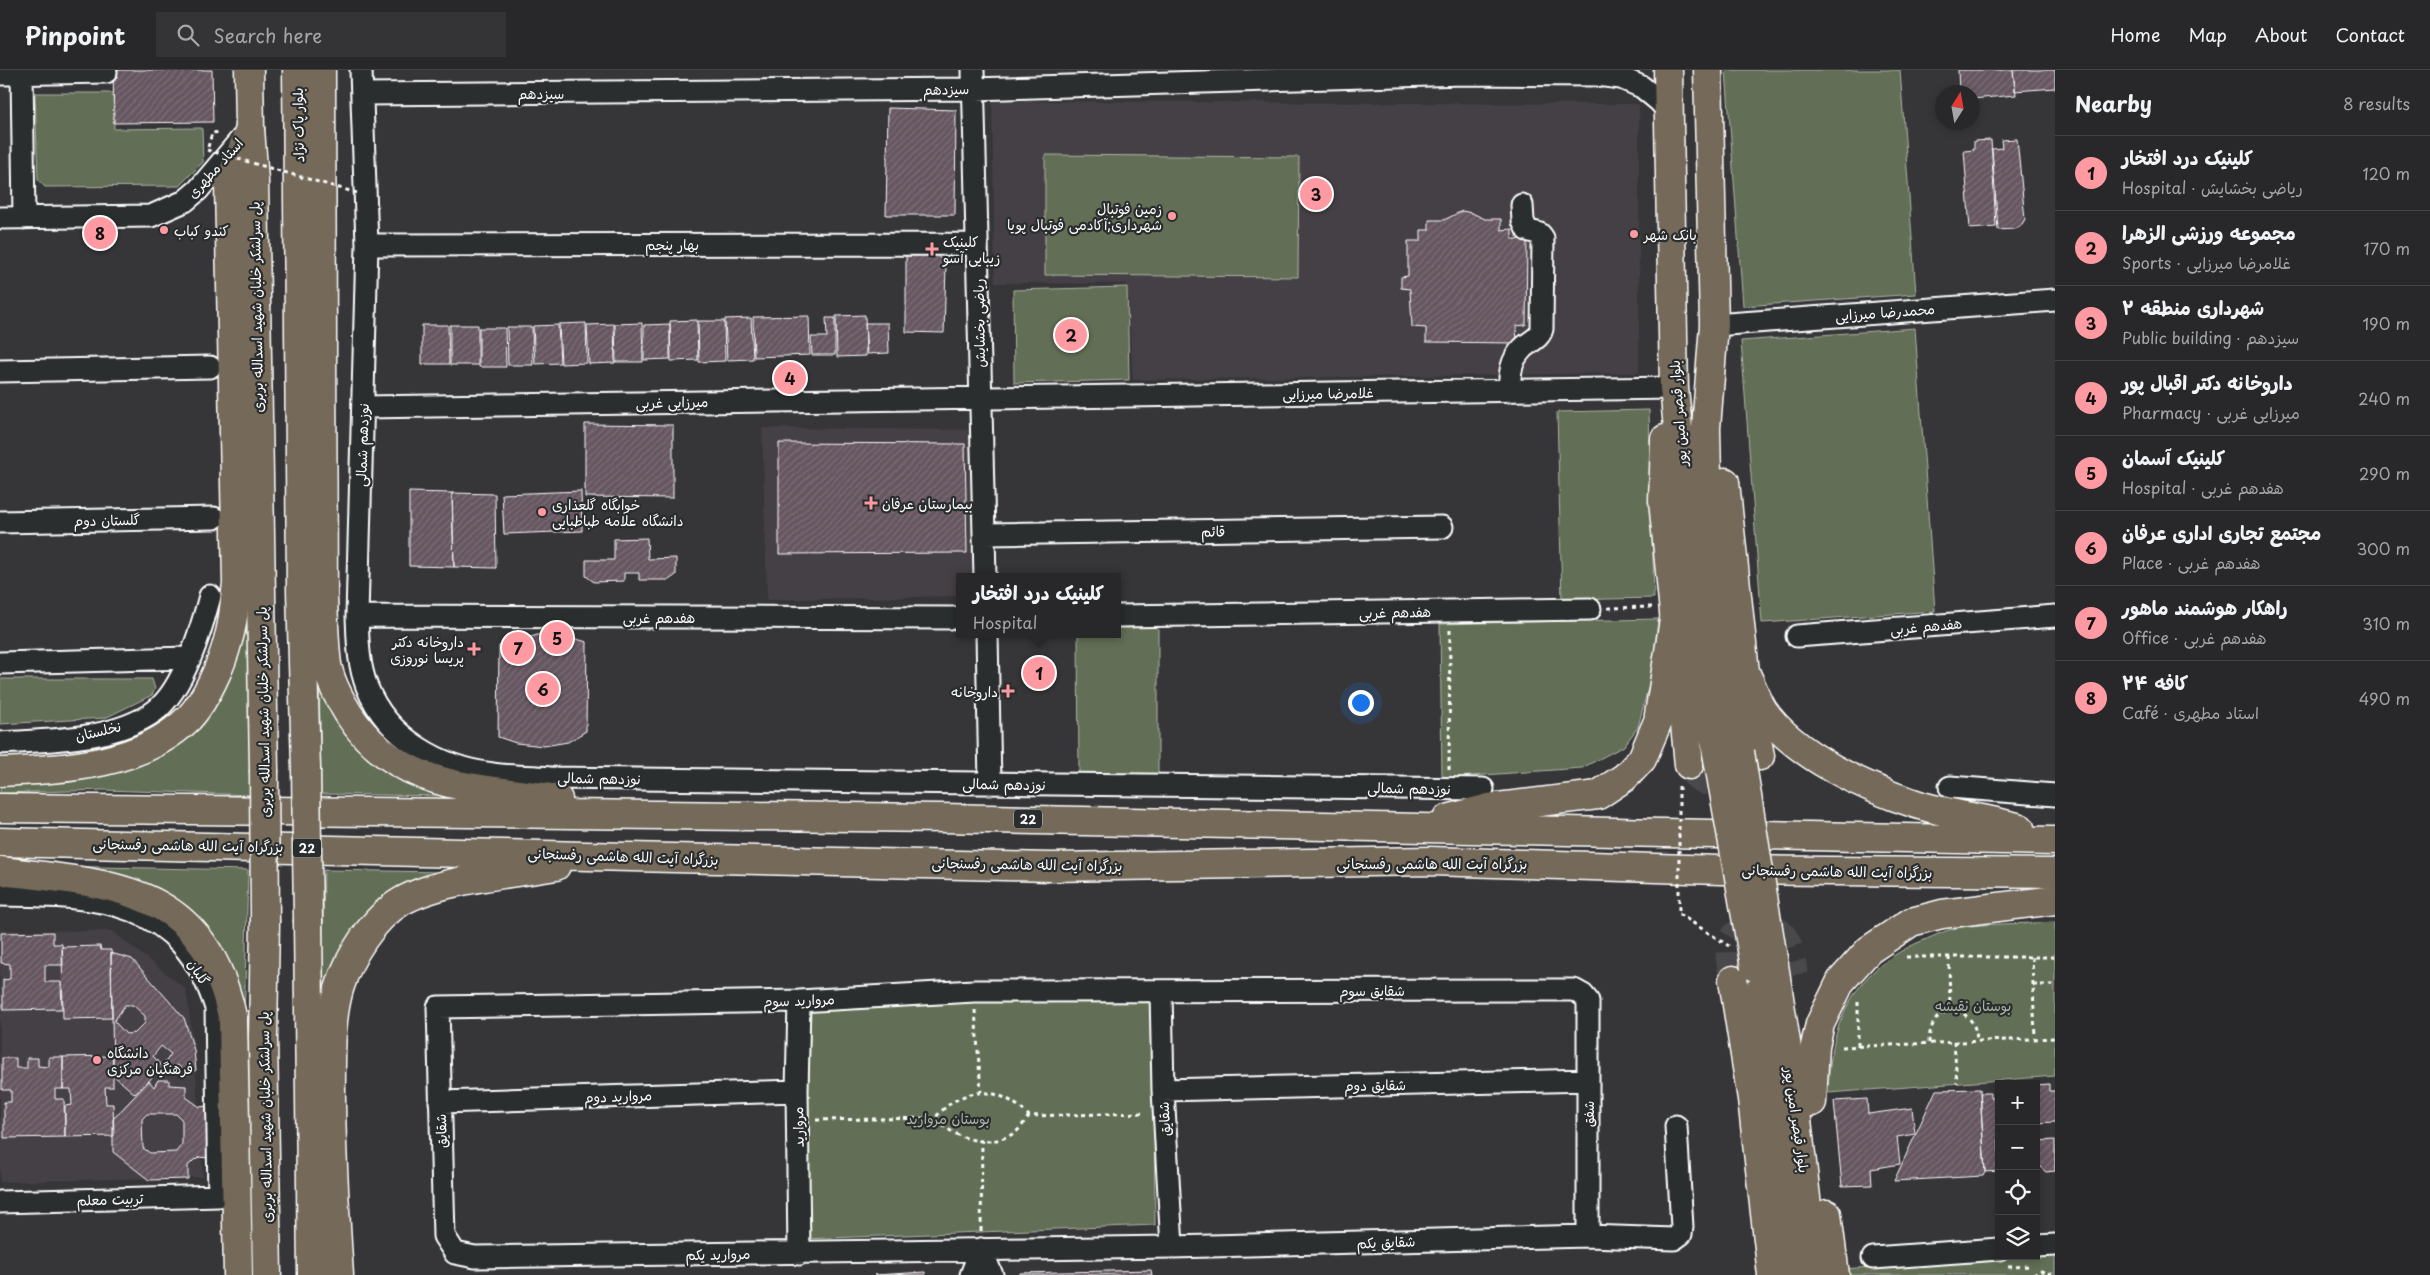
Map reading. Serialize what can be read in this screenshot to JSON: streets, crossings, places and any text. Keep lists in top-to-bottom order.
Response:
{
  "streets": {
    "main road": [
      "بلوار پاک نژاد",
      "پل سرلشکر خلبان شهید اسدالله بربری",
      "بلوار قیصر امین پور",
      "22",
      "بزرگراه آیت الله هاشمی رفسنجانی"
    ],
    "street": [
      "سیزدهم",
      "استاد مطهری",
      "بهار پنجم",
      "محمدرضا میرزایی",
      "ریاضی بخشایش",
      "غلامرضا میرزایی",
      "میرزایی غربی",
      "نوزدهم شمالی",
      "گلستان دوم",
      "قائم",
      "هفدهم غربی",
      "نخلستان",
      "گلبان",
      "شقایق سوم",
      "مروارید سوم",
      "شقایق دوم",
      "مروارید دوم",
      "شفق",
      "شقایق",
      "مروارید",
      "تربیت معلم",
      "شقایق یکم",
      "مروارید یکم"
    ]
  },
  "crossings": [
    ["سیزدهم", "ریاضی بخشایش"],
    ["سیزدهم", "بلوار قیصر امین پور"],
    ["سیزدهم", "نوزدهم شمالی"],
    ["استاد مطهری", "پل سرلشکر خلبان شهید اسدالله بربری"],
    ["بهار پنجم", "ریاضی بخشایش"],
    ["بهار پنجم", "نوزدهم شمالی"],
    ["محمدرضا میرزایی", "بلوار قیصر امین پور"],
    ["ریاضی بخشایش", "غلامرضا میرزایی"],
    ["ریاضی بخشایش", "میرزایی غربی"],
    ["ریاضی بخشایش", "قائم"],
    ["غلامرضا میرزایی", "میرزایی غربی"],
    ["غلامرضا میرزایی", "بلوار قیصر امین پور"],
    ["میرزایی غربی", "نوزدهم شمالی"],
    ["نوزدهم شمالی", "هفدهم غربی"],
    ["گلبان", "تربیت معلم"],
    ["شقایق سوم", "مروارید سوم"],
    ["شقایق سوم", "شفق"],
    ["شقایق سوم", "شقایق"],
    ["مروارید سوم", "شقایق"],
    ["مروارید سوم", "مروارید"],
    ["شقایق دوم", "شفق"],
    ["شقایق دوم", "شقایق"],
    ["مروارید دوم", "شقایق"],
    ["مروارید دوم", "مروارید"],
    ["شفق", "شقایق یکم"],
    ["شقایق", "شقایق یکم"],
    ["شقایق", "مروارید یکم"],
    ["مروارید", "مروارید یکم"],
    ["شقایق یکم", "مروارید یکم"]
  ],
  "parks": ["بوستان نقیشه", "بوستان مروارید"],
  "places": {
    "other": [
      "زمین فوتبال شهرداری;آکادمی فوتبال پویا",
      "کندو کباب",
      "بانک شهر",
      "خوابگاه گلعذاری دانشگاه علامه طباطبایی",
      "دانشگاه فرهنگیان مرکزی"
    ],
    "health": [
      "کلینیک زیبایی آسو",
      "بیمارستان عرفان",
      "داروخانه دکتر پریسا نوروزی",
      "داروخانه"
    ]
  },
  "north": "top",
  "page": {
    "header": "Pinpoint",
    "search": "Search here",
    "nav": [
      "Home",
      "Map",
      "About",
      "Contact"
    ],
    "heading": ["Nearby", "8 results"],
    "list": [
      {
        "mark": "1",
        "name": "کلینیک درد افتخار",
        "note": "Hospital · ریاضی بخشایش",
        "value": "120 m"
      },
      {
        "mark": "2",
        "name": "مجموعه ورزشی الزهرا",
        "note": "Sports · غلامرضا میرزایی",
        "value": "170 m"
      },
      {
        "mark": "3",
        "name": "شهرداری منطقه ۲",
        "note": "Public building · سیزدهم",
        "value": "190 m"
      },
      {
        "mark": "4",
        "name": "داروخانه دکتر اقبال پور",
        "note": "Pharmacy · میرزایی غربی",
        "value": "240 m"
      },
      {
        "mark": "5",
        "name": "کلینیک آسمان",
        "note": "Hospital · هفدهم غربی",
        "value": "290 m"
      },
      {
        "mark": "6",
        "name": "مجتمع تجاری اداری عرفان",
        "note": "Place · هفدهم غربی",
        "value": "300 m"
      },
      {
        "mark": "7",
        "name": "راهکار هوشمند ماهور",
        "note": "Office · هفدهم غربی",
        "value": "310 m"
      },
      {
        "mark": "8",
        "name": "کافه ۲۴",
        "note": "Café · استاد مطهری",
        "value": "490 m"
      }
    ],
    "pins": [
      "3",
      "8",
      "2",
      "4",
      "5",
      "7",
      "1",
      "6"
    ],
    "popup": ["کلینیک درد افتخار", "Hospital"],
    "map_buttons": ["+", "−"]
  }
}
